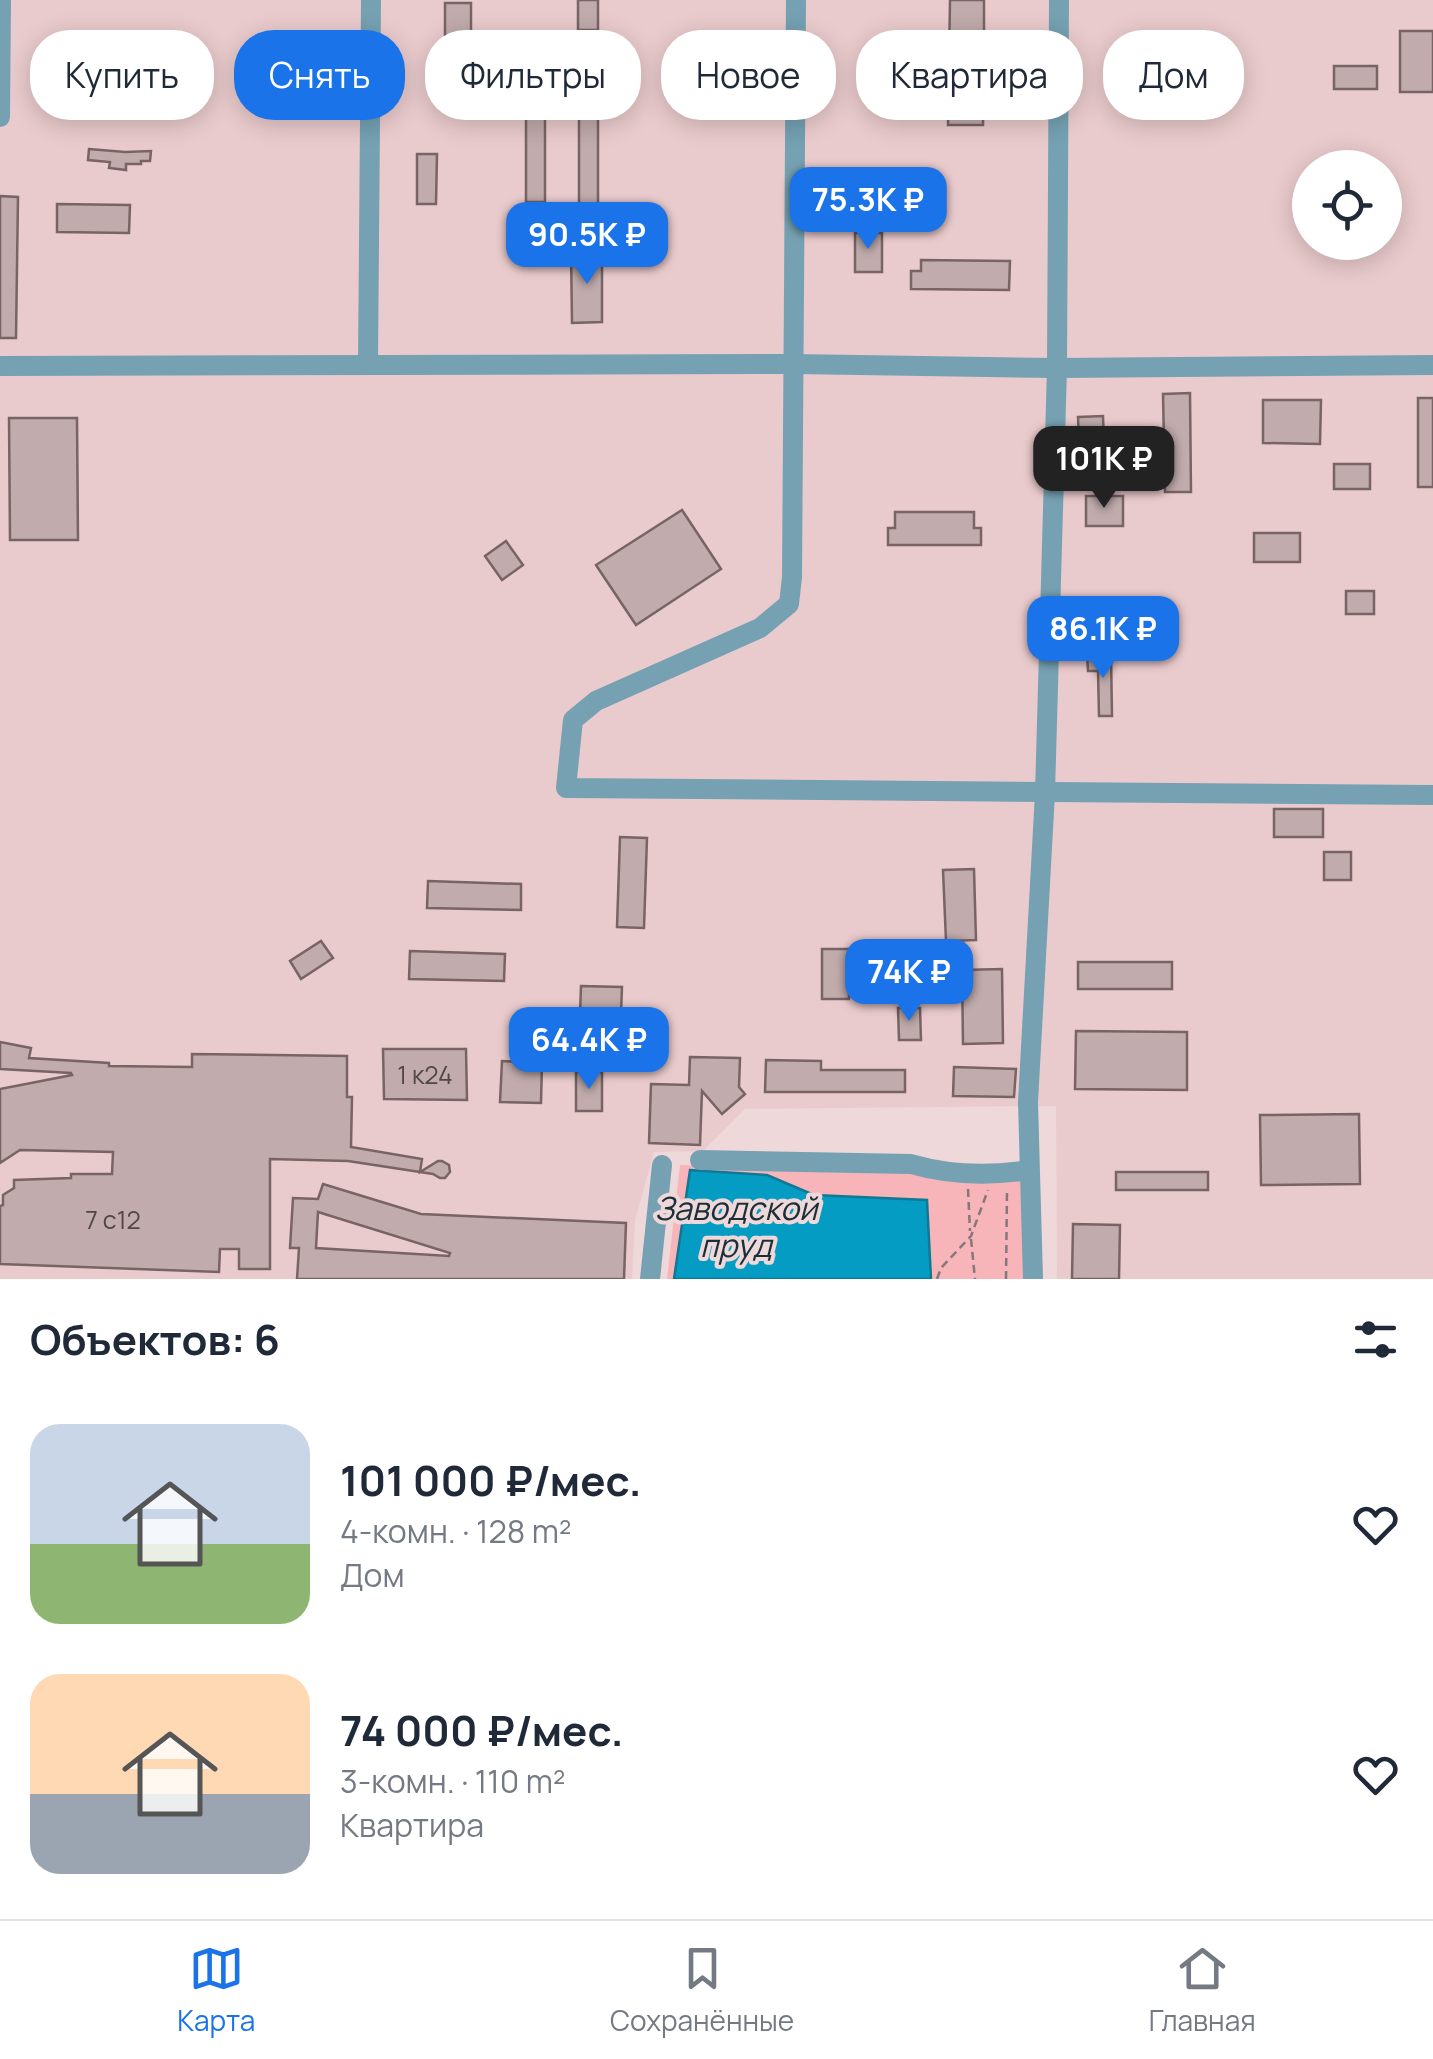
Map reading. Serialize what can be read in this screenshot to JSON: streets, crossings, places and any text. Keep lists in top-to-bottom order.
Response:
{
  "water": ["Заводской пруд"],
  "house_numbers": ["1 к24", "7 c12"],
  "page": {
    "chip": [
      "Купить",
      "Снять",
      "Фильтры",
      "Новое",
      "Квартира",
      "Дом"
    ],
    "price": [
      "75.3K ₽",
      "90.5K ₽",
      "101K ₽",
      "86.1K ₽",
      "74K ₽",
      "64.4K ₽"
    ],
    "heading": "Объектов: 6",
    "list": [
      {
        "name": "101 000 ₽/мес.",
        "note": "4-комн. · 128 m² · Дом"
      },
      {
        "name": "74 000 ₽/мес.",
        "note": "3-комн. · 110 m² · Квартира"
      }
    ],
    "tabs": ["Карта", "Сохранённые", "Главная"]
  }
}
